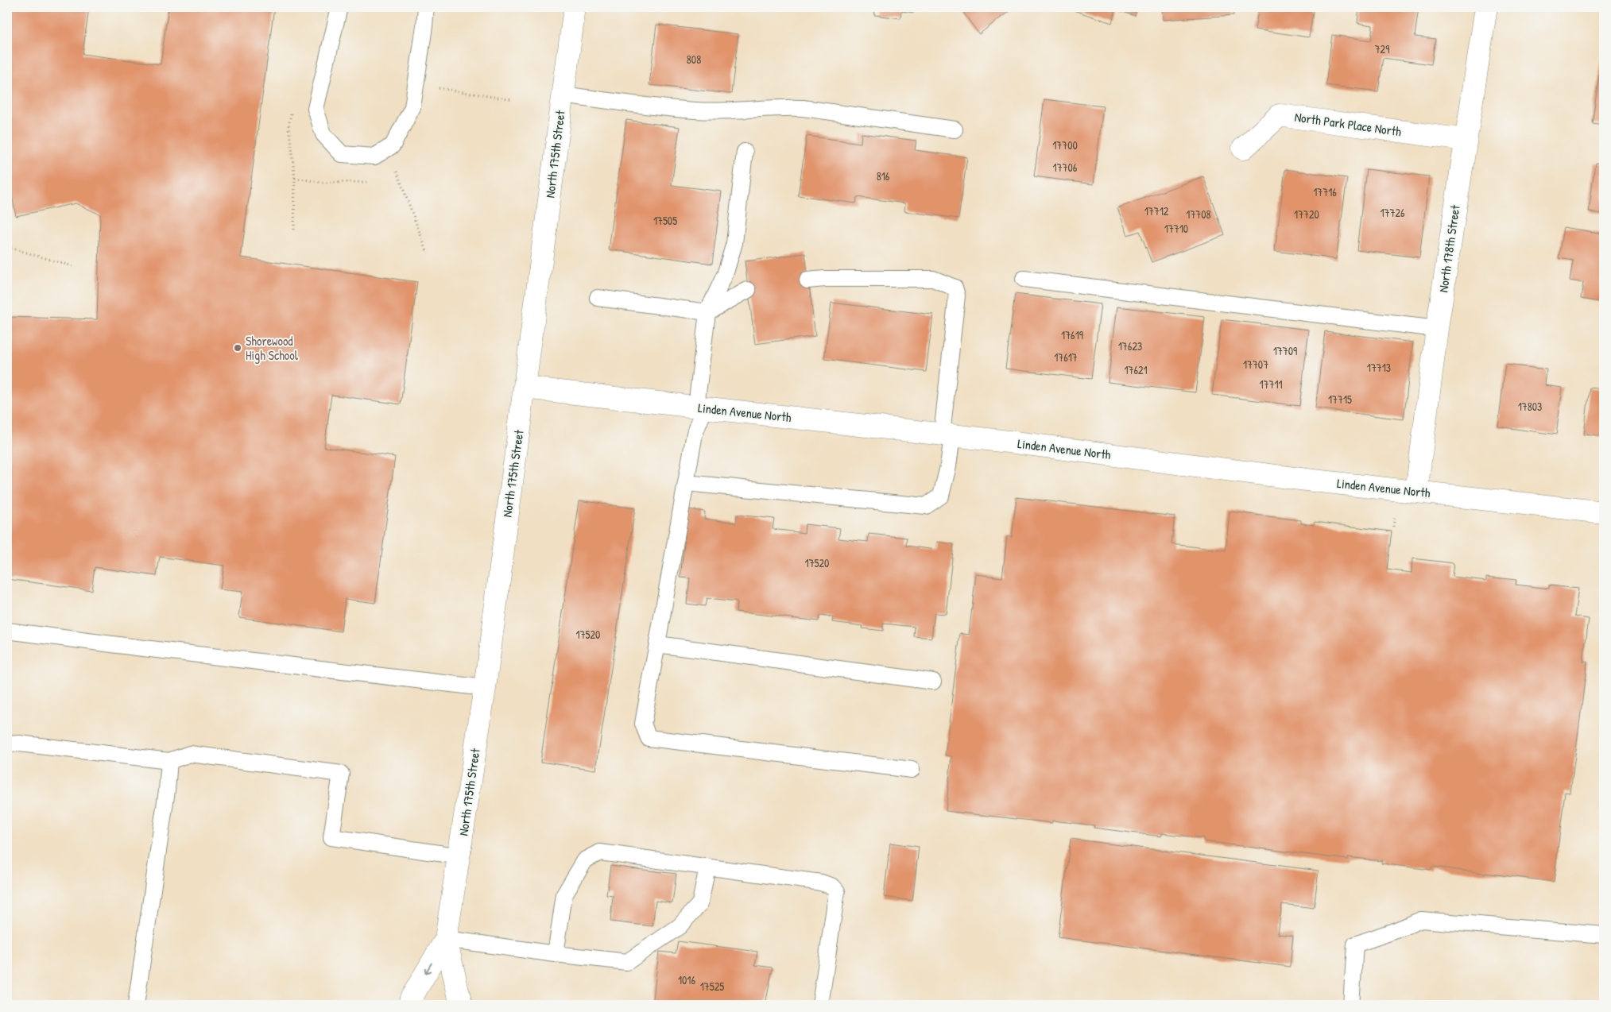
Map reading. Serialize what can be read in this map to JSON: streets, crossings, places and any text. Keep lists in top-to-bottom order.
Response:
{
  "streets": {
    "street": [
      "North Park Place North",
      "North 175th Street",
      "North 178th Street",
      "Linden Avenue North"
    ]
  },
  "crossings": [
    ["North Park Place North", "North 178th Street"],
    ["North 175th Street", "Linden Avenue North"],
    ["North 178th Street", "Linden Avenue North"]
  ],
  "places": ["Shorewood High School"],
  "house_numbers": [
    "729",
    "808",
    "17700",
    "17706",
    "816",
    "17716",
    "17712",
    "17726",
    "17708",
    "17720",
    "17505",
    "17710",
    "17619",
    "17623",
    "17709",
    "17617",
    "17707",
    "17713",
    "17621",
    "17711",
    "17715",
    "17803",
    "17520",
    "17520",
    "1016",
    "17525"
  ]
}
